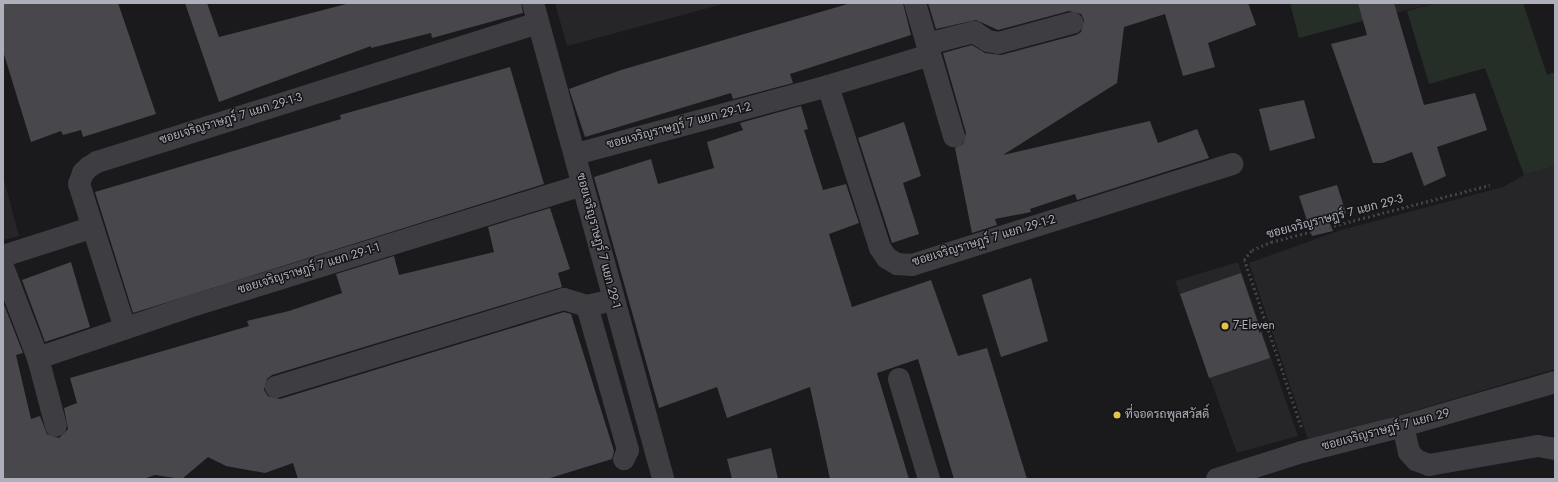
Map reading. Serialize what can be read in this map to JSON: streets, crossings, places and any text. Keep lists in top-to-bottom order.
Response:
{
  "streets": {
    "street": [
      "ซอยเจริญราษฎร์ 7 แยก 29-1-3",
      "ซอยเจริญราษฎร์ 7 แยก 29-1-2",
      "ซอยเจริญราษฎร์ 7 แยก 29-1",
      "ซอยเจริญราษฎร์ 7 แยก 29-1-1",
      "ซอยเจริญราษฎร์ 7 แยก 29"
    ],
    "path": ["ซอยเจริญราษฎร์ 7 แยก 29-3"]
  },
  "crossings": [
    ["ซอยเจริญราษฎร์ 7 แยก 29-1-3", "ซอยเจริญราษฎร์ 7 แยก 29-1"],
    ["ซอยเจริญราษฎร์ 7 แยก 29-1-3", "ซอยเจริญราษฎร์ 7 แยก 29-1-1"],
    ["ซอยเจริญราษฎร์ 7 แยก 29-1-2", "ซอยเจริญราษฎร์ 7 แยก 29-1"],
    ["ซอยเจริญราษฎร์ 7 แยก 29-3", "ซอยเจริญราษฎร์ 7 แยก 29"],
    ["ซอยเจริญราษฎร์ 7 แยก 29-1", "ซอยเจริญราษฎร์ 7 แยก 29-1-1"]
  ],
  "places": ["7-Eleven", "ที่จอดรถพูลสวัสดิ์"]
}
